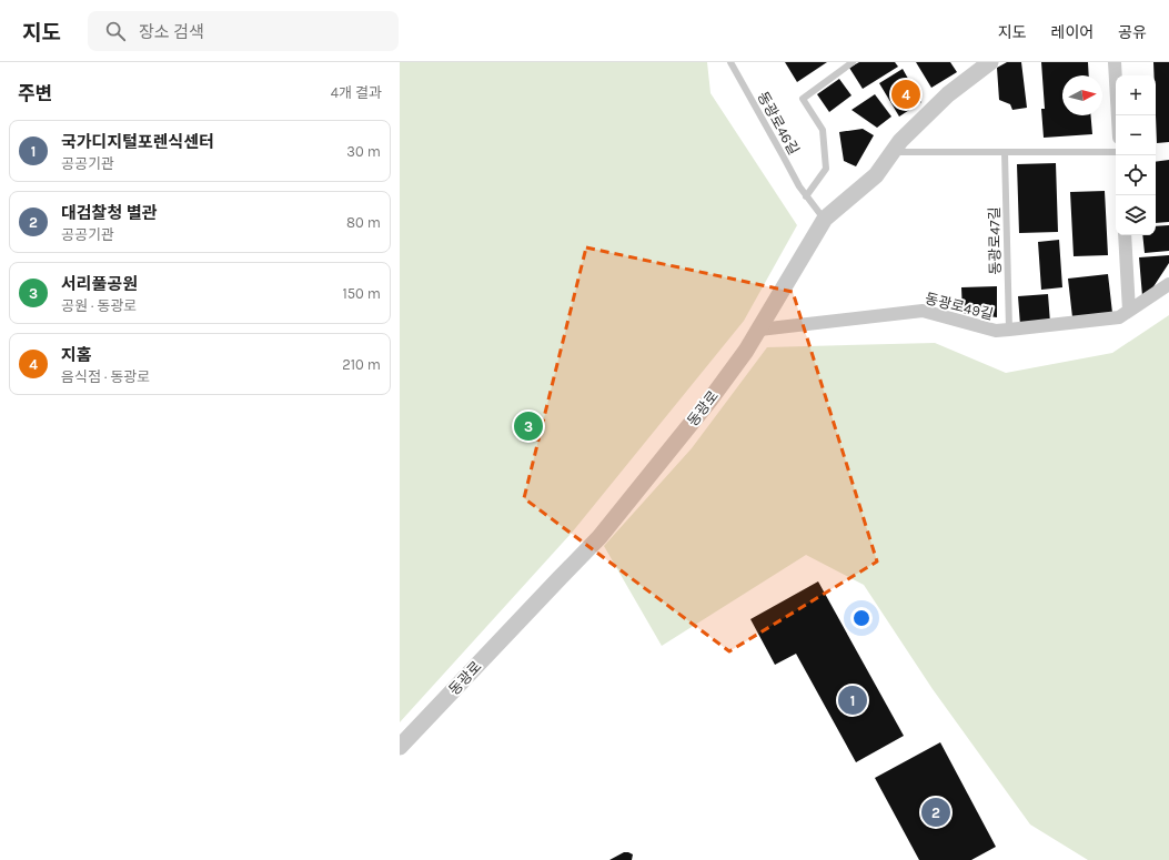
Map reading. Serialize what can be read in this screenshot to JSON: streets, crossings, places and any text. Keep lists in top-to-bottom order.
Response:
{
  "streets": {
    "street": ["동광로49길", "동광로"],
    "lane": ["동광로46길", "동광로47길"]
  },
  "crossings": [
    ["동광로46길", "동광로"],
    ["동광로47길", "동광로49길"],
    ["동광로49길", "동광로"]
  ],
  "north": "right",
  "page": {
    "header": "지도",
    "search": "장소 검색",
    "nav": ["지도", "레이어", "공유"],
    "heading": ["주변", "4개 결과"],
    "map_buttons": ["+", "−"],
    "pins": [
      "4",
      "3",
      "1",
      "2"
    ],
    "list": [
      {
        "mark": "1",
        "name": "국가디지털포렌식센터",
        "note": "공공기관",
        "value": "30 m"
      },
      {
        "mark": "2",
        "name": "대검찰청 별관",
        "note": "공공기관",
        "value": "80 m"
      },
      {
        "mark": "3",
        "name": "서리풀공원",
        "note": "공원 · 동광로",
        "value": "150 m"
      },
      {
        "mark": "4",
        "name": "지홈",
        "note": "음식점 · 동광로",
        "value": "210 m"
      }
    ]
  }
}
